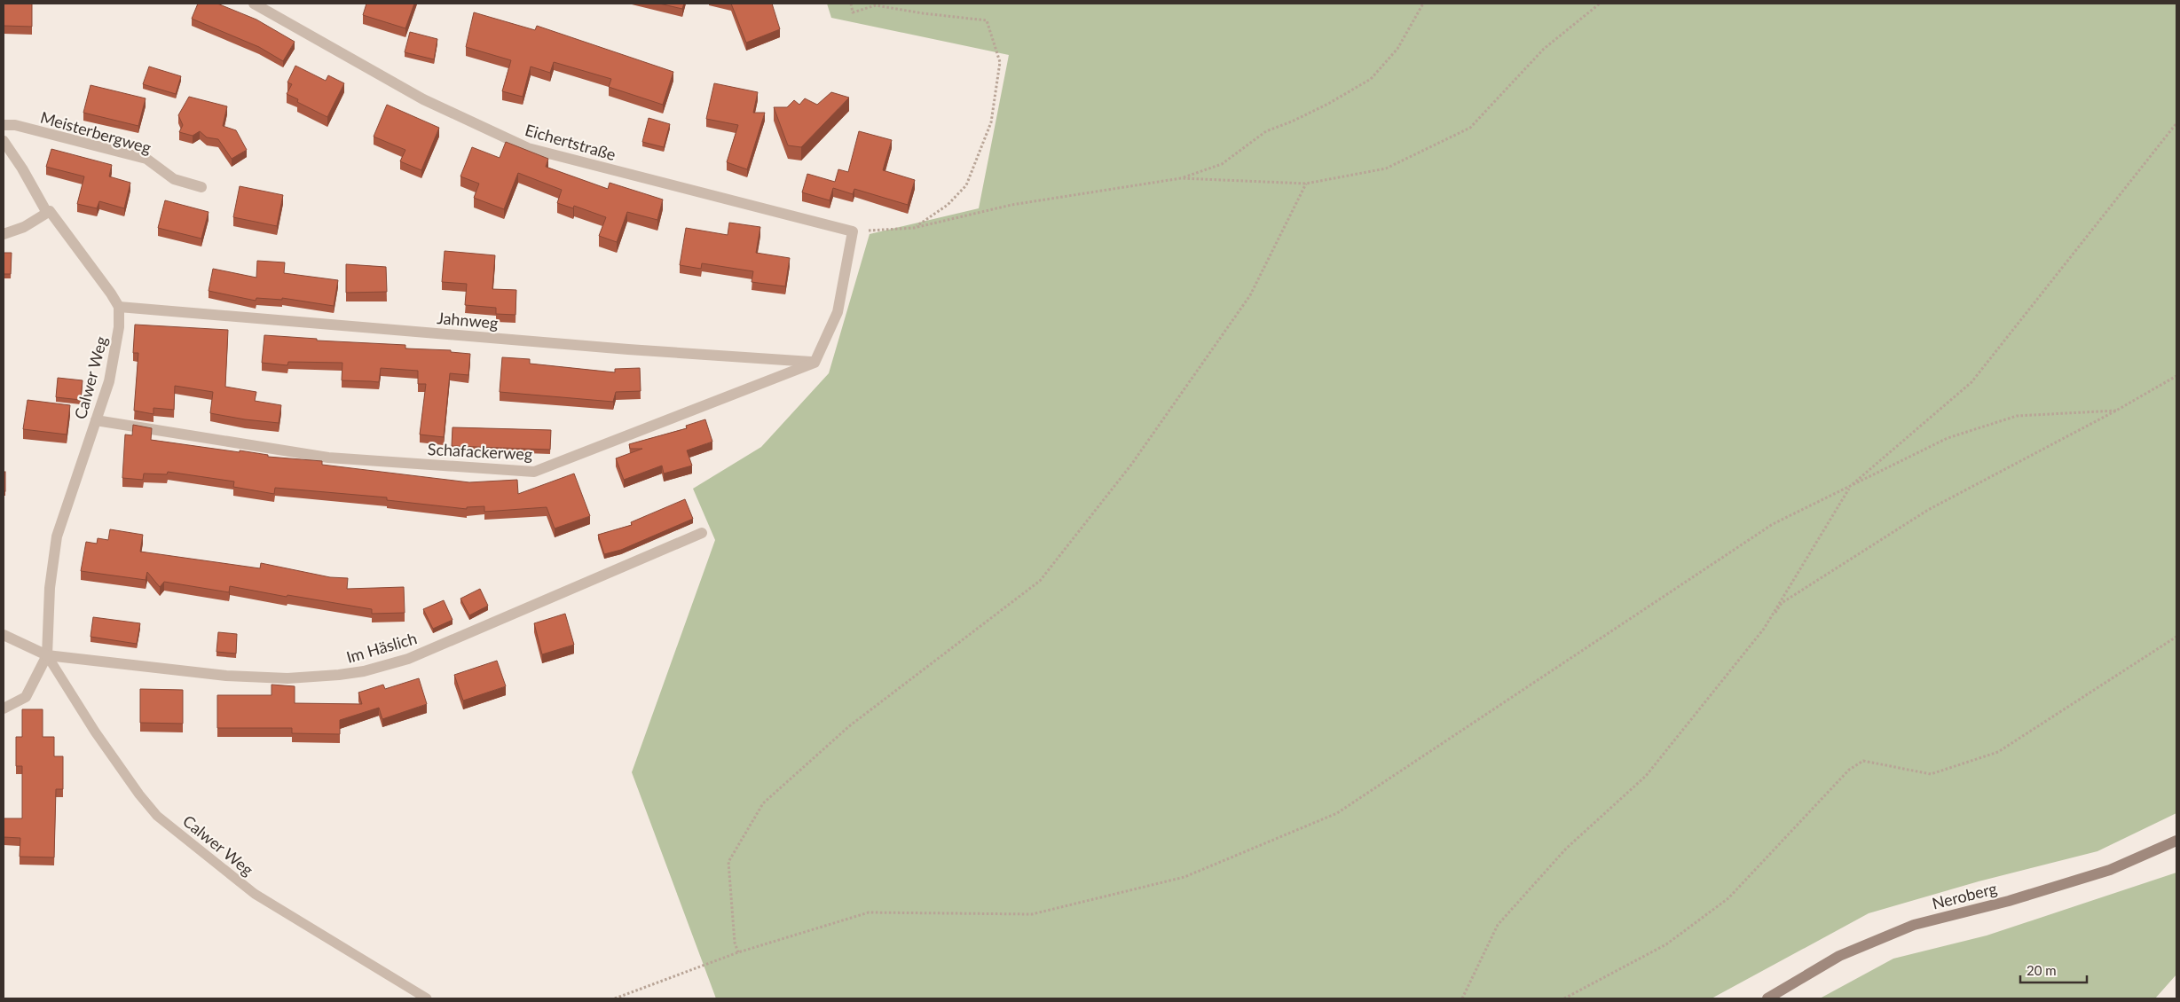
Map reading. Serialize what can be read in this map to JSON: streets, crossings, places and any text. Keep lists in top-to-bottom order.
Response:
{
  "streets": {
    "street": [
      "Meisterbergweg",
      "Eichertstraße",
      "Jahnweg",
      "Calwer Weg",
      "Schafackerweg",
      "Im Häslich",
      "Neroberg"
    ]
  },
  "crossings": [
    ["Jahnweg", "Calwer Weg"],
    ["Jahnweg", "Schafackerweg"],
    ["Calwer Weg", "Schafackerweg"],
    ["Calwer Weg", "Im Häslich"]
  ],
  "scale_bar": "20 m"
}
